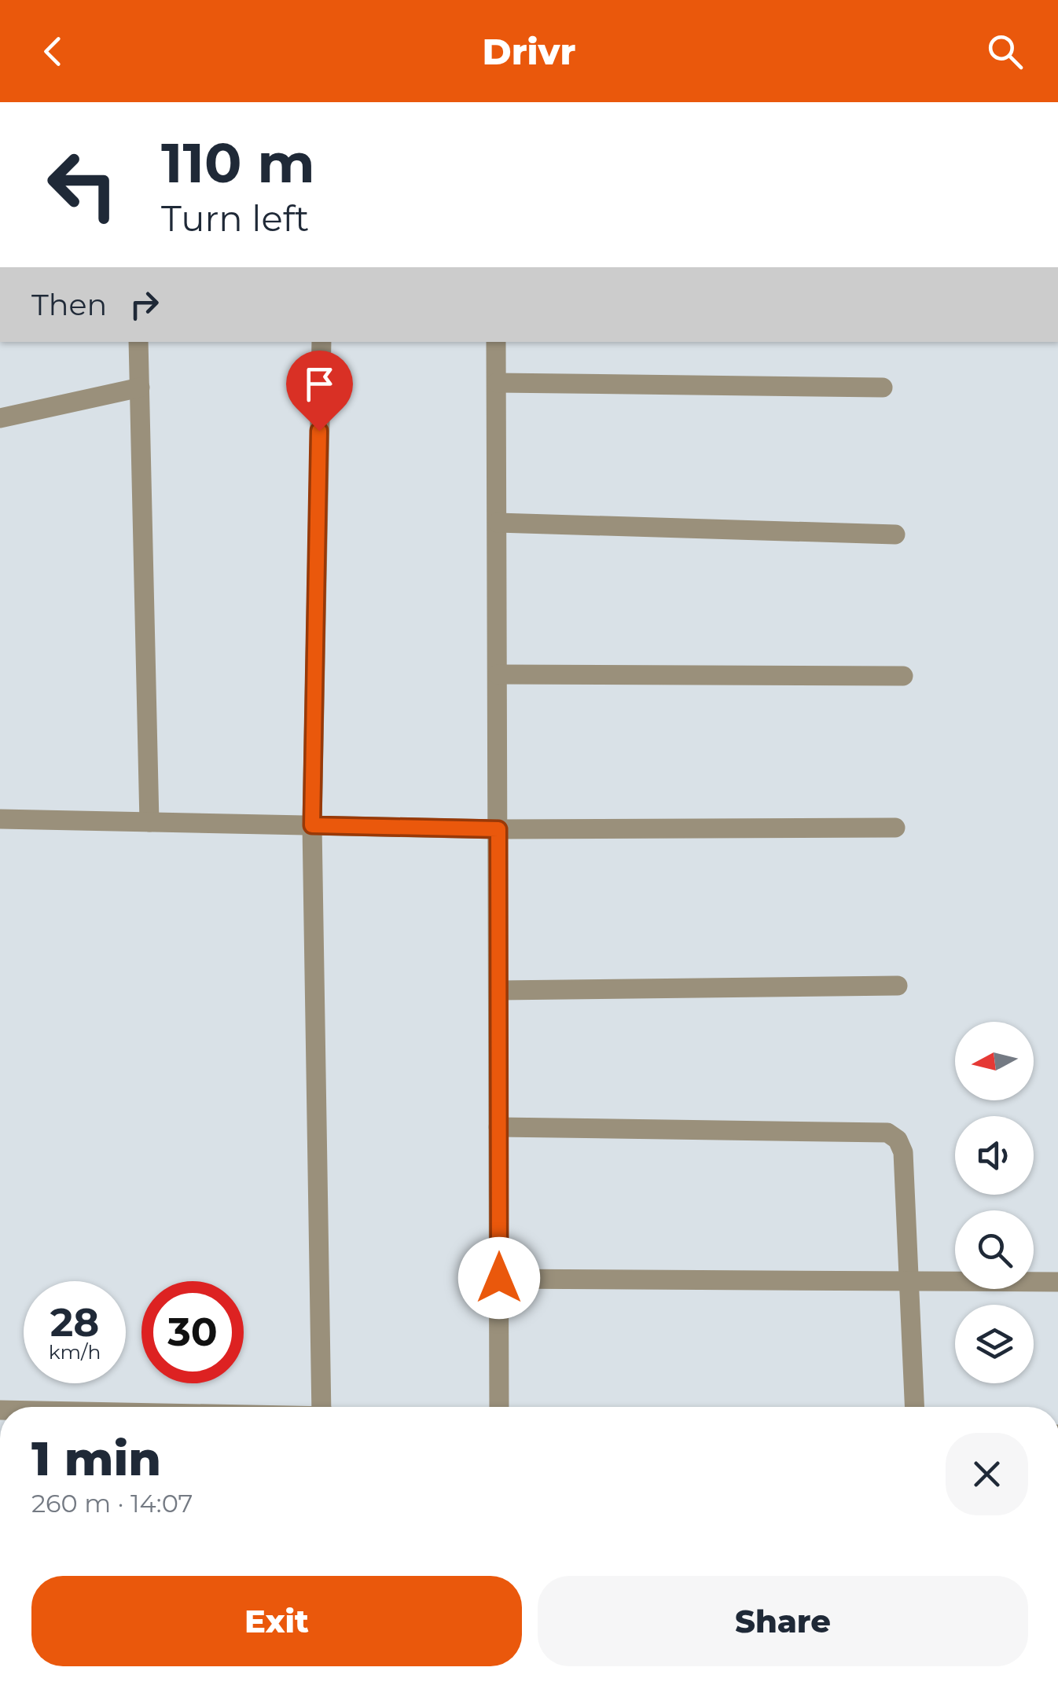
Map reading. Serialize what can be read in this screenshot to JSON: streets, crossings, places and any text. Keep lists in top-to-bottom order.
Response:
{
  "north": "left",
  "page": {
    "header": "Drivr",
    "turn": ["110 m", "Turn left"],
    "then": "Then",
    "speed": "28 km/h",
    "limit": "30",
    "heading": ["1 min", "260 m · 14:07"],
    "buttons": ["Exit", "Share"]
  }
}
